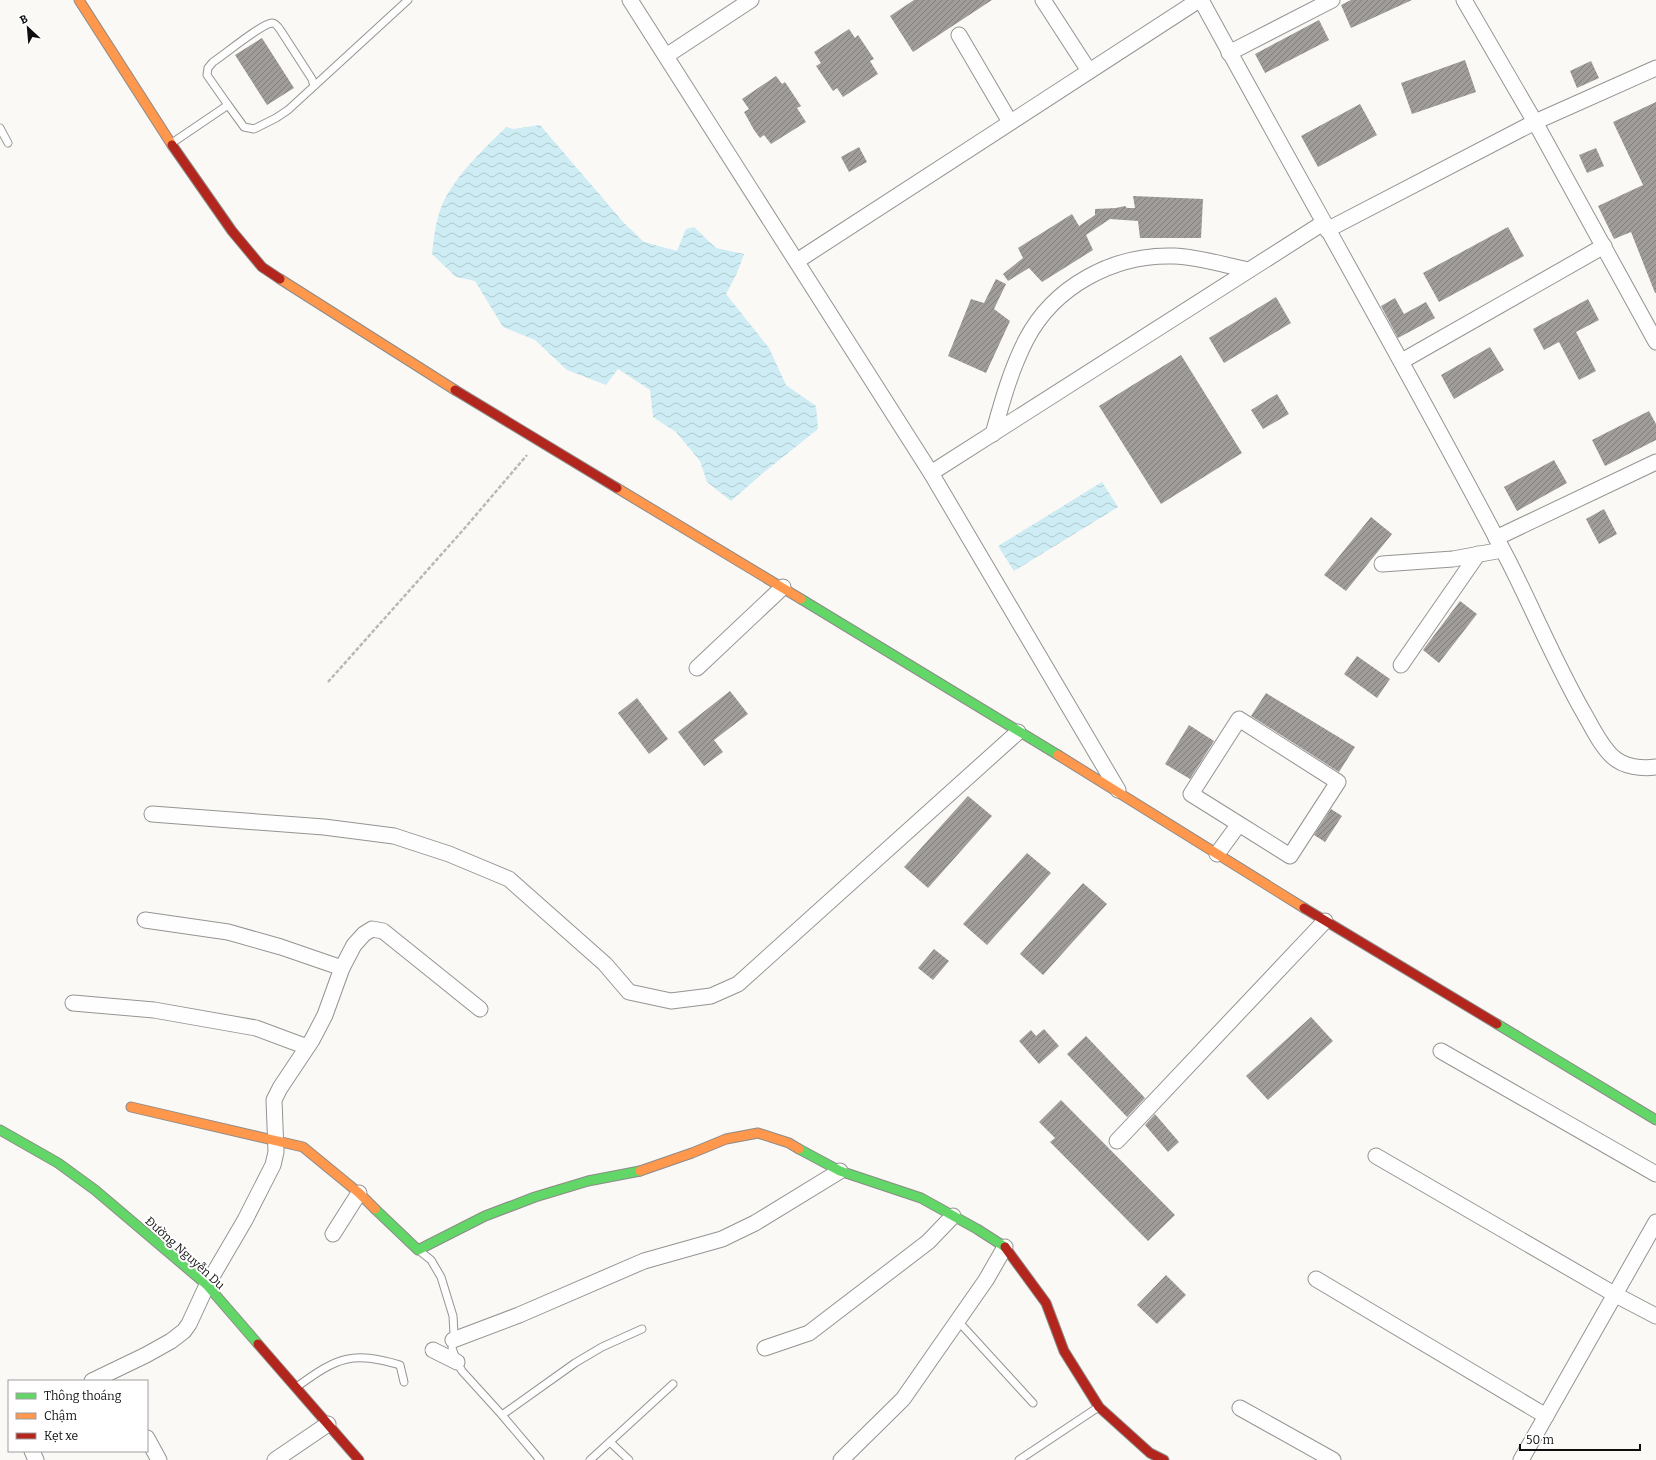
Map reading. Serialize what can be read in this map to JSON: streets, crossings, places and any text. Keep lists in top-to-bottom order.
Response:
{
  "streets": {
    "street": ["Đường Nguyễn Du"]
  },
  "legend": ["Thông thoáng", "Chậm", "Kẹt xe"],
  "scale_bar": "50 m",
  "north": "top left"
}
